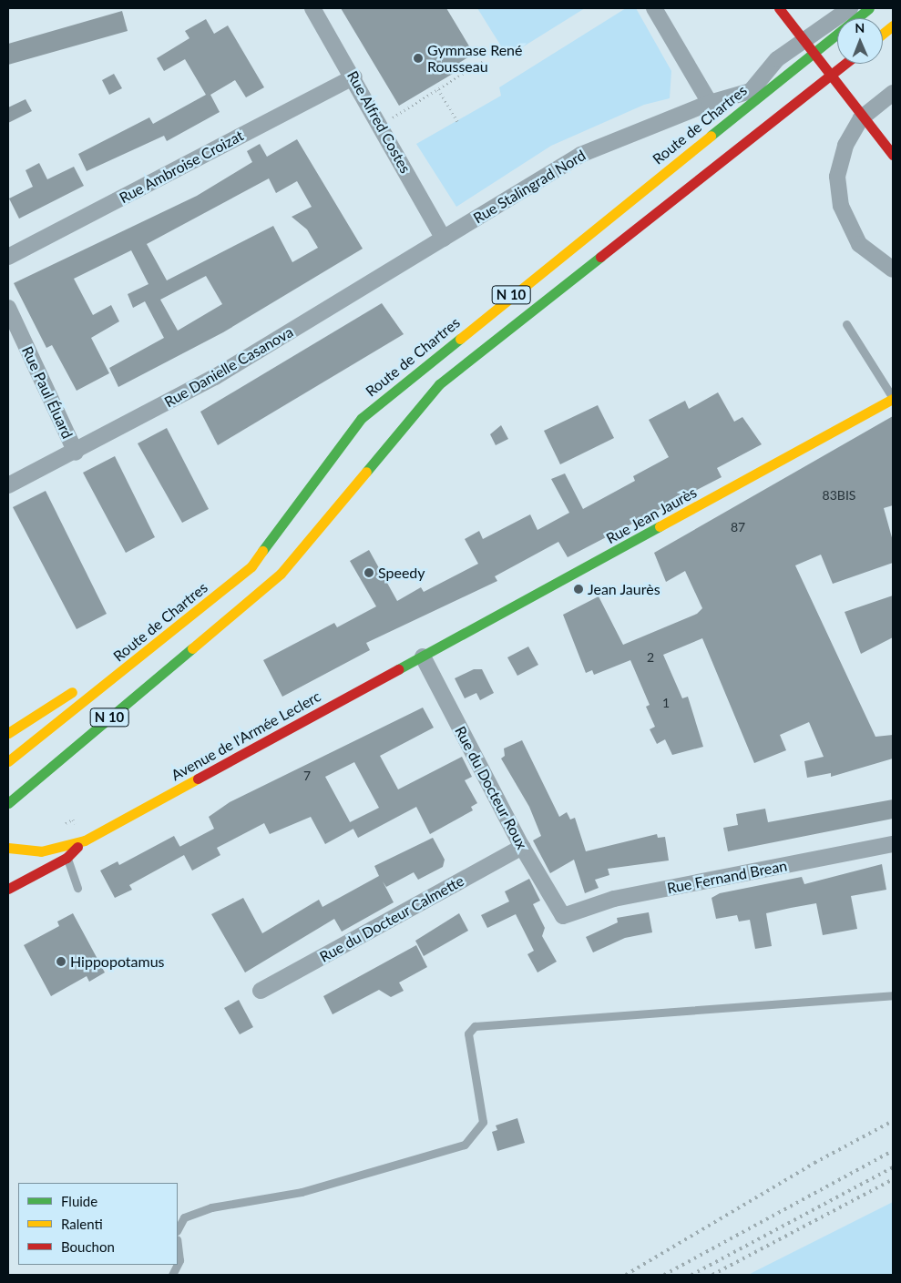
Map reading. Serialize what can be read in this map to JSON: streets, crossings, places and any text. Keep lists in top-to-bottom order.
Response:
{
  "streets": {
    "main road": [
      "Route de Chartres",
      "N 10",
      "Rue Jean Jaurès",
      "Avenue de l'Armée Leclerc"
    ],
    "street": [
      "Rue Alfred Costes",
      "Rue Ambroise Croizat",
      "Rue Stalingrad Nord",
      "Rue Danielle Casanova",
      "Rue Paul Éluard",
      "Rue du Docteur Roux",
      "Rue Fernand Brean",
      "Rue du Docteur Calmette"
    ]
  },
  "crossings": [
    ["Rue Alfred Costes", "Rue Ambroise Croizat"],
    ["Rue Alfred Costes", "Rue Stalingrad Nord"],
    ["Rue Alfred Costes", "Rue Danielle Casanova"],
    ["Rue Stalingrad Nord", "Rue Danielle Casanova"],
    ["Rue Danielle Casanova", "Rue Paul Éluard"],
    ["Rue Jean Jaurès", "Avenue de l'Armée Leclerc"],
    ["Rue Jean Jaurès", "Rue du Docteur Roux"],
    ["Avenue de l'Armée Leclerc", "Rue du Docteur Roux"],
    ["Rue du Docteur Roux", "Rue Fernand Brean"],
    ["Rue du Docteur Roux", "Rue du Docteur Calmette"]
  ],
  "places": [
    "Gymnase René Rousseau",
    "Speedy",
    "Jean Jaurès",
    "Hippopotamus"
  ],
  "house_numbers": [
    "83BIS",
    "87",
    "2",
    "1",
    "7"
  ],
  "legend": ["Fluide", "Ralenti", "Bouchon"],
  "north": "top"
}
